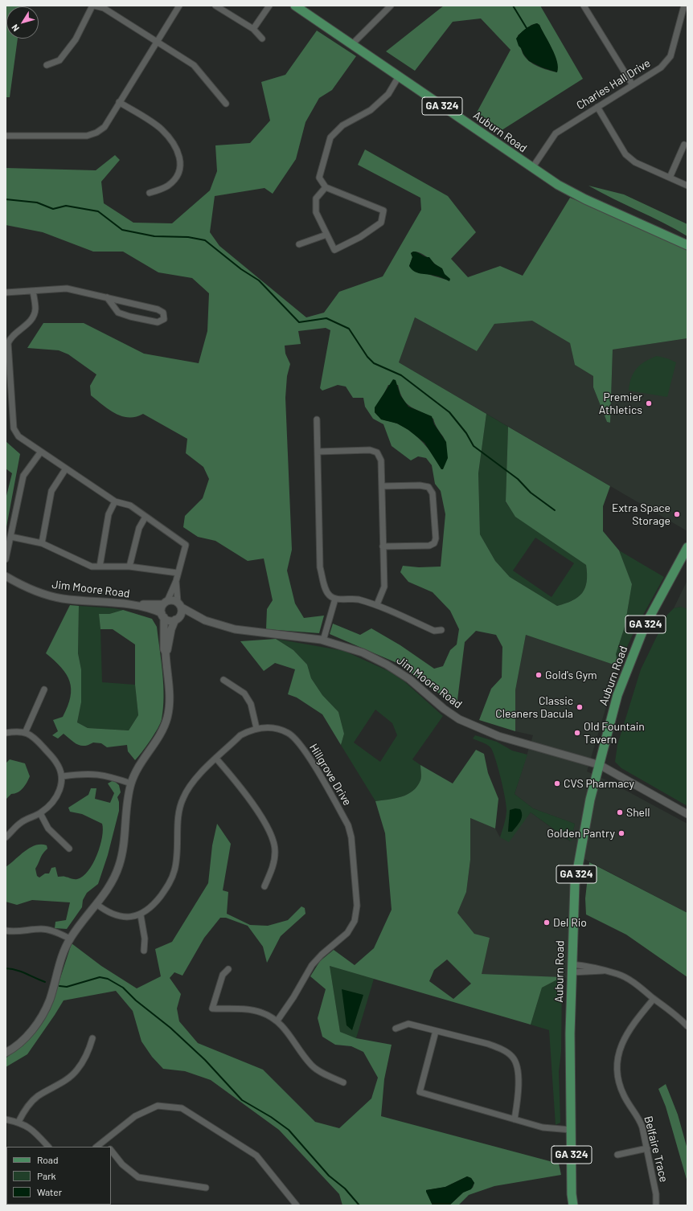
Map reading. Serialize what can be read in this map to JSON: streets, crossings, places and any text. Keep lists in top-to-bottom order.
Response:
{
  "streets": {
    "main road": ["GA 324", "Auburn Road"],
    "street": [
      "Charles Hall Drive",
      "Jim Moore Road",
      "Hillgrove Drive",
      "Belfaire Trace"
    ]
  },
  "crossings": [
    ["Charles Hall Drive", "Auburn Road"],
    ["Auburn Road", "Jim Moore Road"]
  ],
  "places": [
    "Premier Athletics",
    "Extra Space Storage",
    "Gold's Gym",
    "Classic Cleaners Dacula",
    "Old Fountain Tavern",
    "CVS Pharmacy",
    "Shell",
    "Golden Pantry",
    "Del Rio"
  ],
  "legend": ["Road", "Park", "Water"],
  "north": "bottom left"
}
